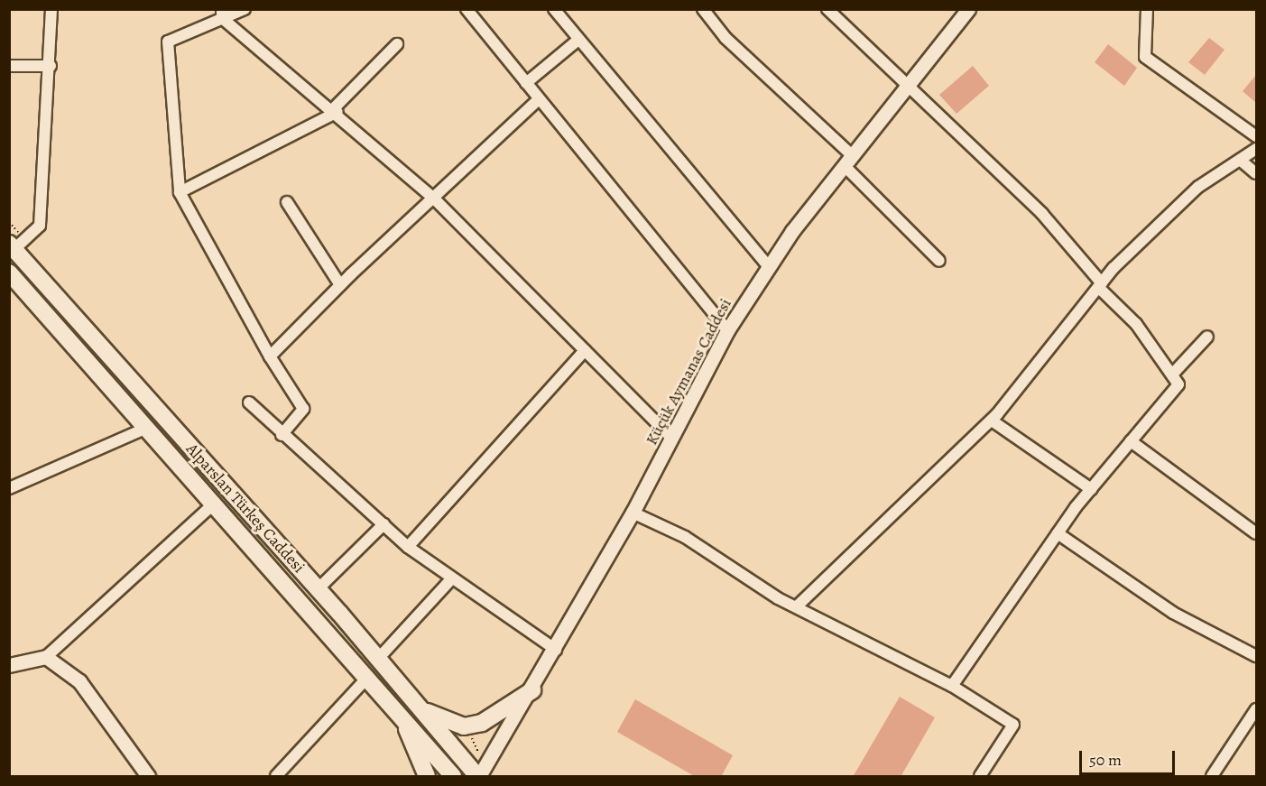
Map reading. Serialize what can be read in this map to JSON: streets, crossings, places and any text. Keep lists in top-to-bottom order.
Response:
{
  "streets": {
    "main road": ["Alparslan Türkeş Caddesi"],
    "street": ["Küçük Aymanas Caddesi"]
  },
  "crossings": [
    ["Küçük Aymanas Caddesi", "Alparslan Türkeş Caddesi"]
  ],
  "scale_bar": "50 m"
}
